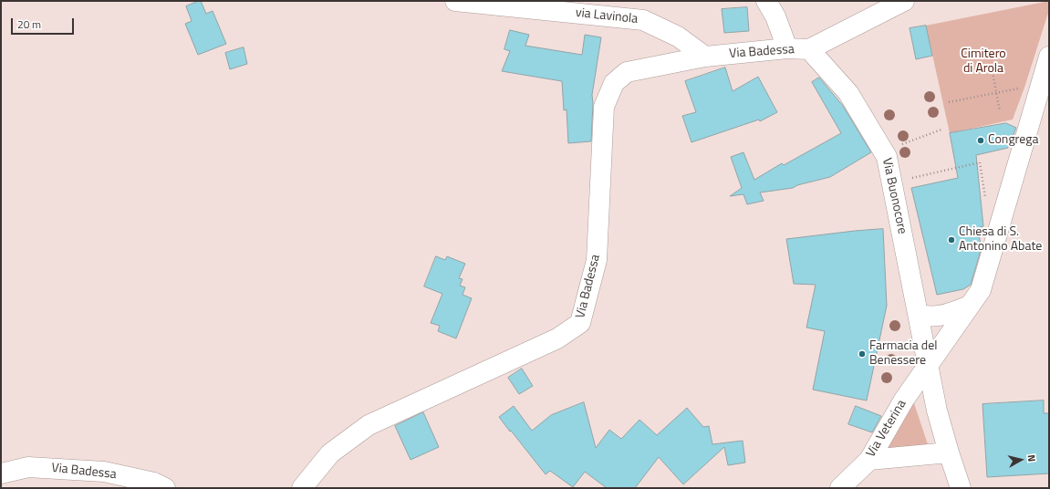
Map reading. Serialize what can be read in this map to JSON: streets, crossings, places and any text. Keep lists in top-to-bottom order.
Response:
{
  "streets": {
    "street": [
      "via Lavinola",
      "Via Badessa",
      "Via Buonocore",
      "Via Veterina"
    ]
  },
  "crossings": [
    ["via Lavinola", "Via Badessa"],
    ["Via Badessa", "Via Buonocore"],
    ["Via Buonocore", "Via Veterina"]
  ],
  "parks": ["Cimitero di Arola"],
  "places": ["Congrega", "Chiesa di S. Antonino Abate", "Farmacia del Benessere"],
  "scale_bar": "20 m",
  "north": "right"
}
